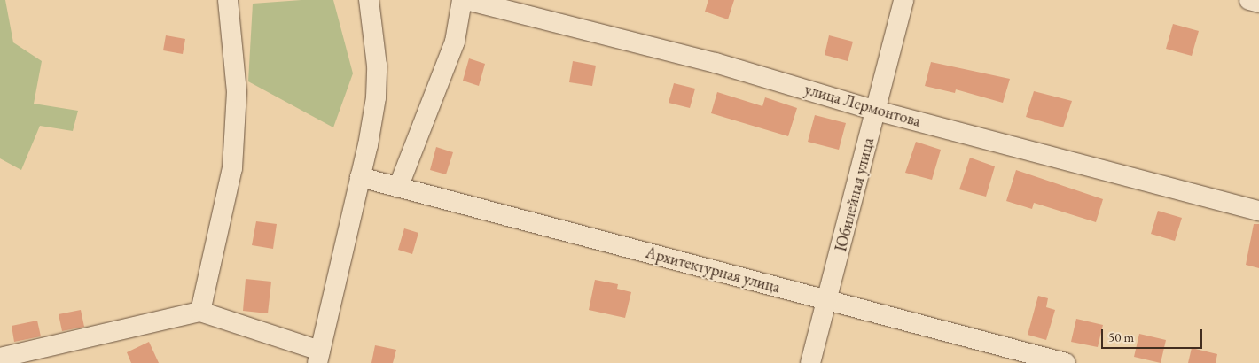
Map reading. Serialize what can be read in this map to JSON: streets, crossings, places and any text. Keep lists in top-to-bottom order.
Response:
{
  "streets": {
    "street": ["улица Лермонтова", "Юбилейная улица", "Архитектурная улица"]
  },
  "crossings": [
    ["улица Лермонтова", "Юбилейная улица"],
    ["Юбилейная улица", "Архитектурная улица"]
  ],
  "scale_bar": "50 m"
}
